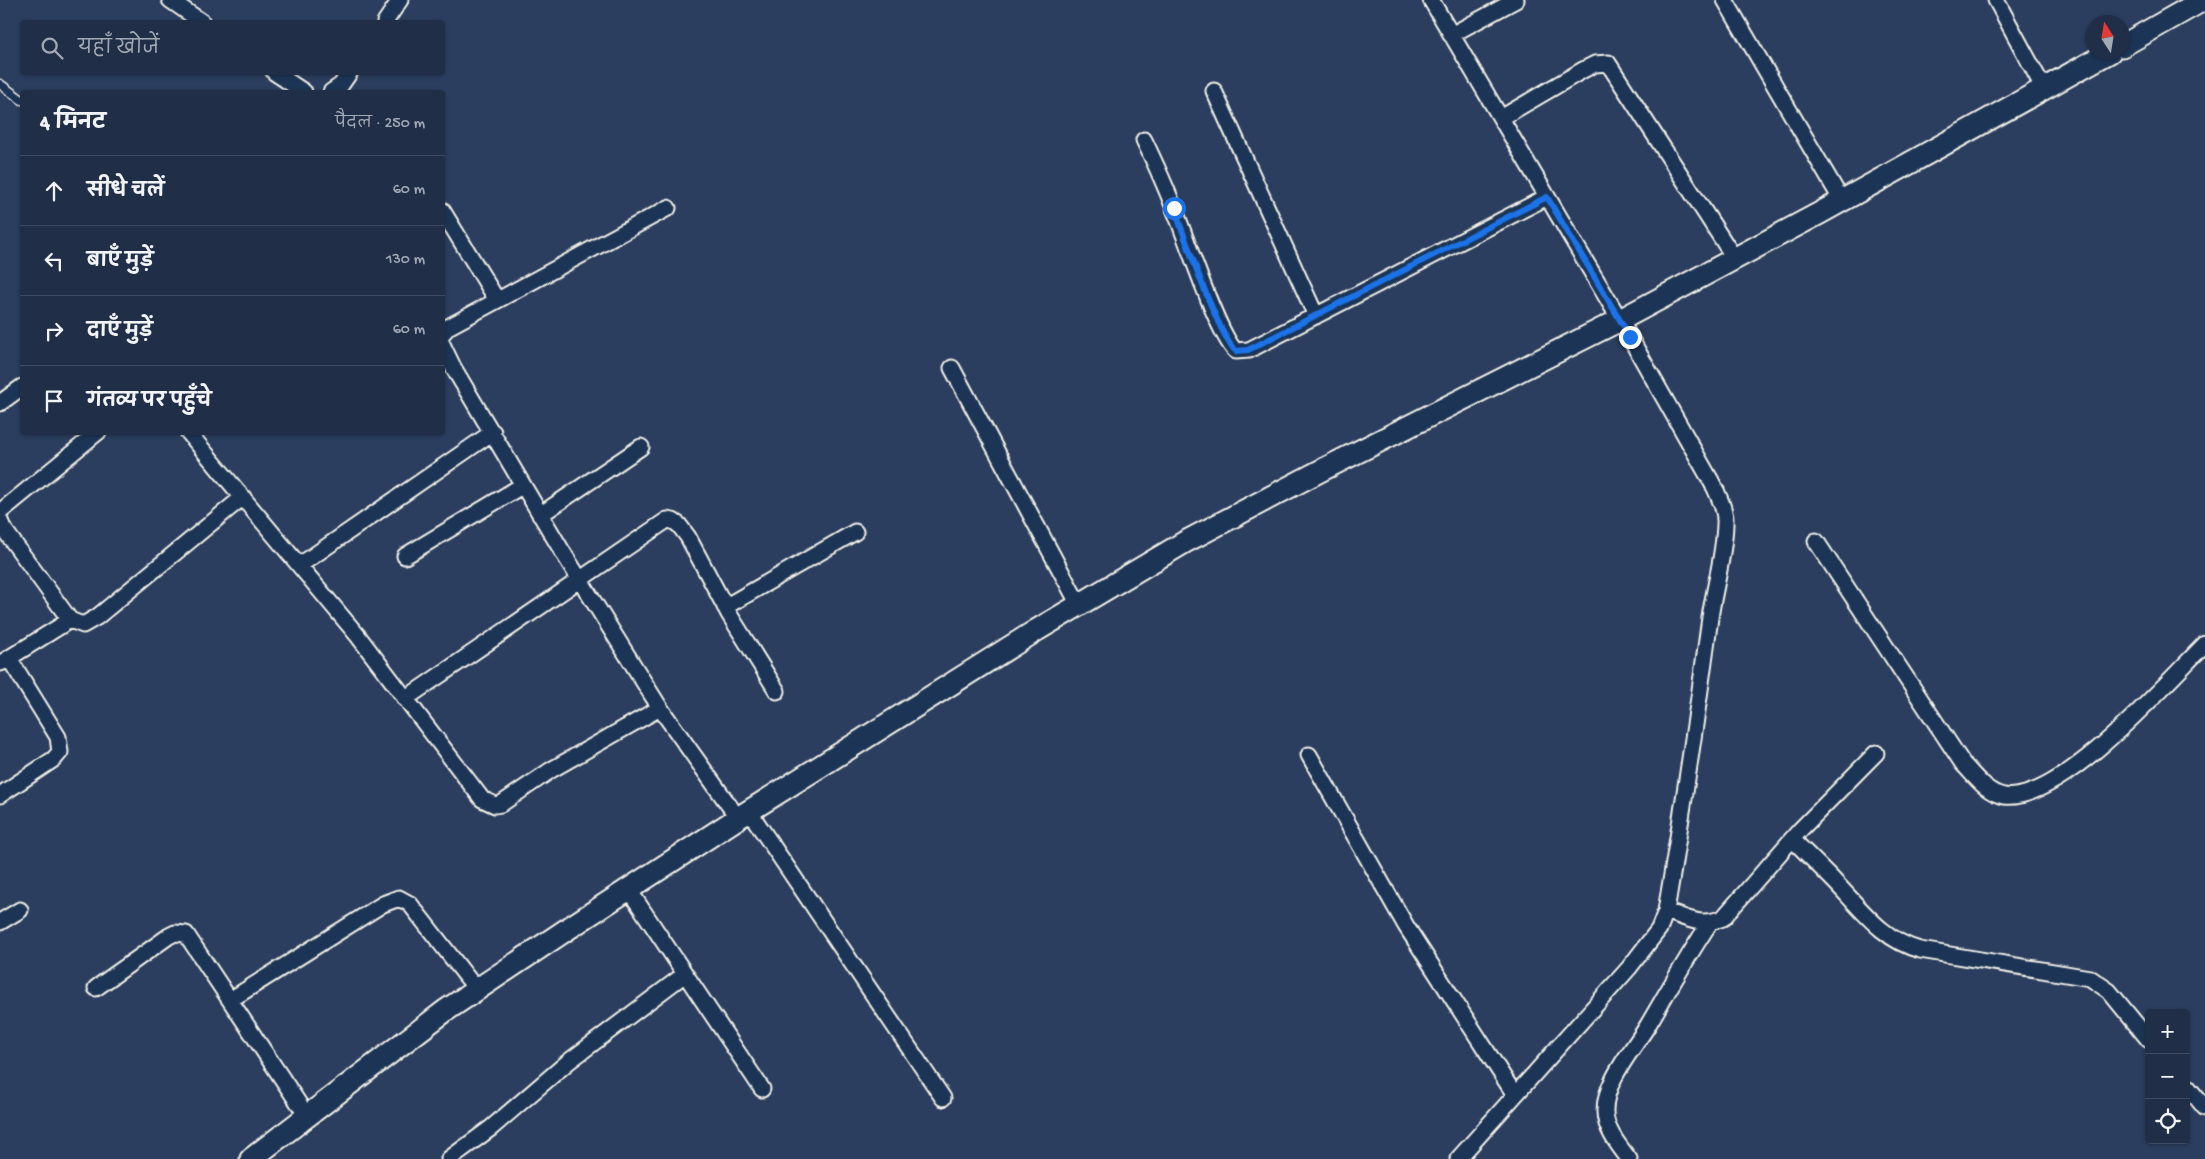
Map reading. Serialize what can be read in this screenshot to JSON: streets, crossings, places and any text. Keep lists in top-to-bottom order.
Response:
{
  "north": "top",
  "page": {
    "search": "यहाँ खोजें",
    "heading": ["4 मिनट", "पैदल · 250 m"],
    "list": [
      ["सीधे चलें", "60 m"],
      ["बाएँ मुड़ें", "130 m"],
      ["दाएँ मुड़ें", "60 m"],
      "गंतव्य पर पहुँचे"
    ],
    "map_buttons": ["+", "−"]
  }
}
